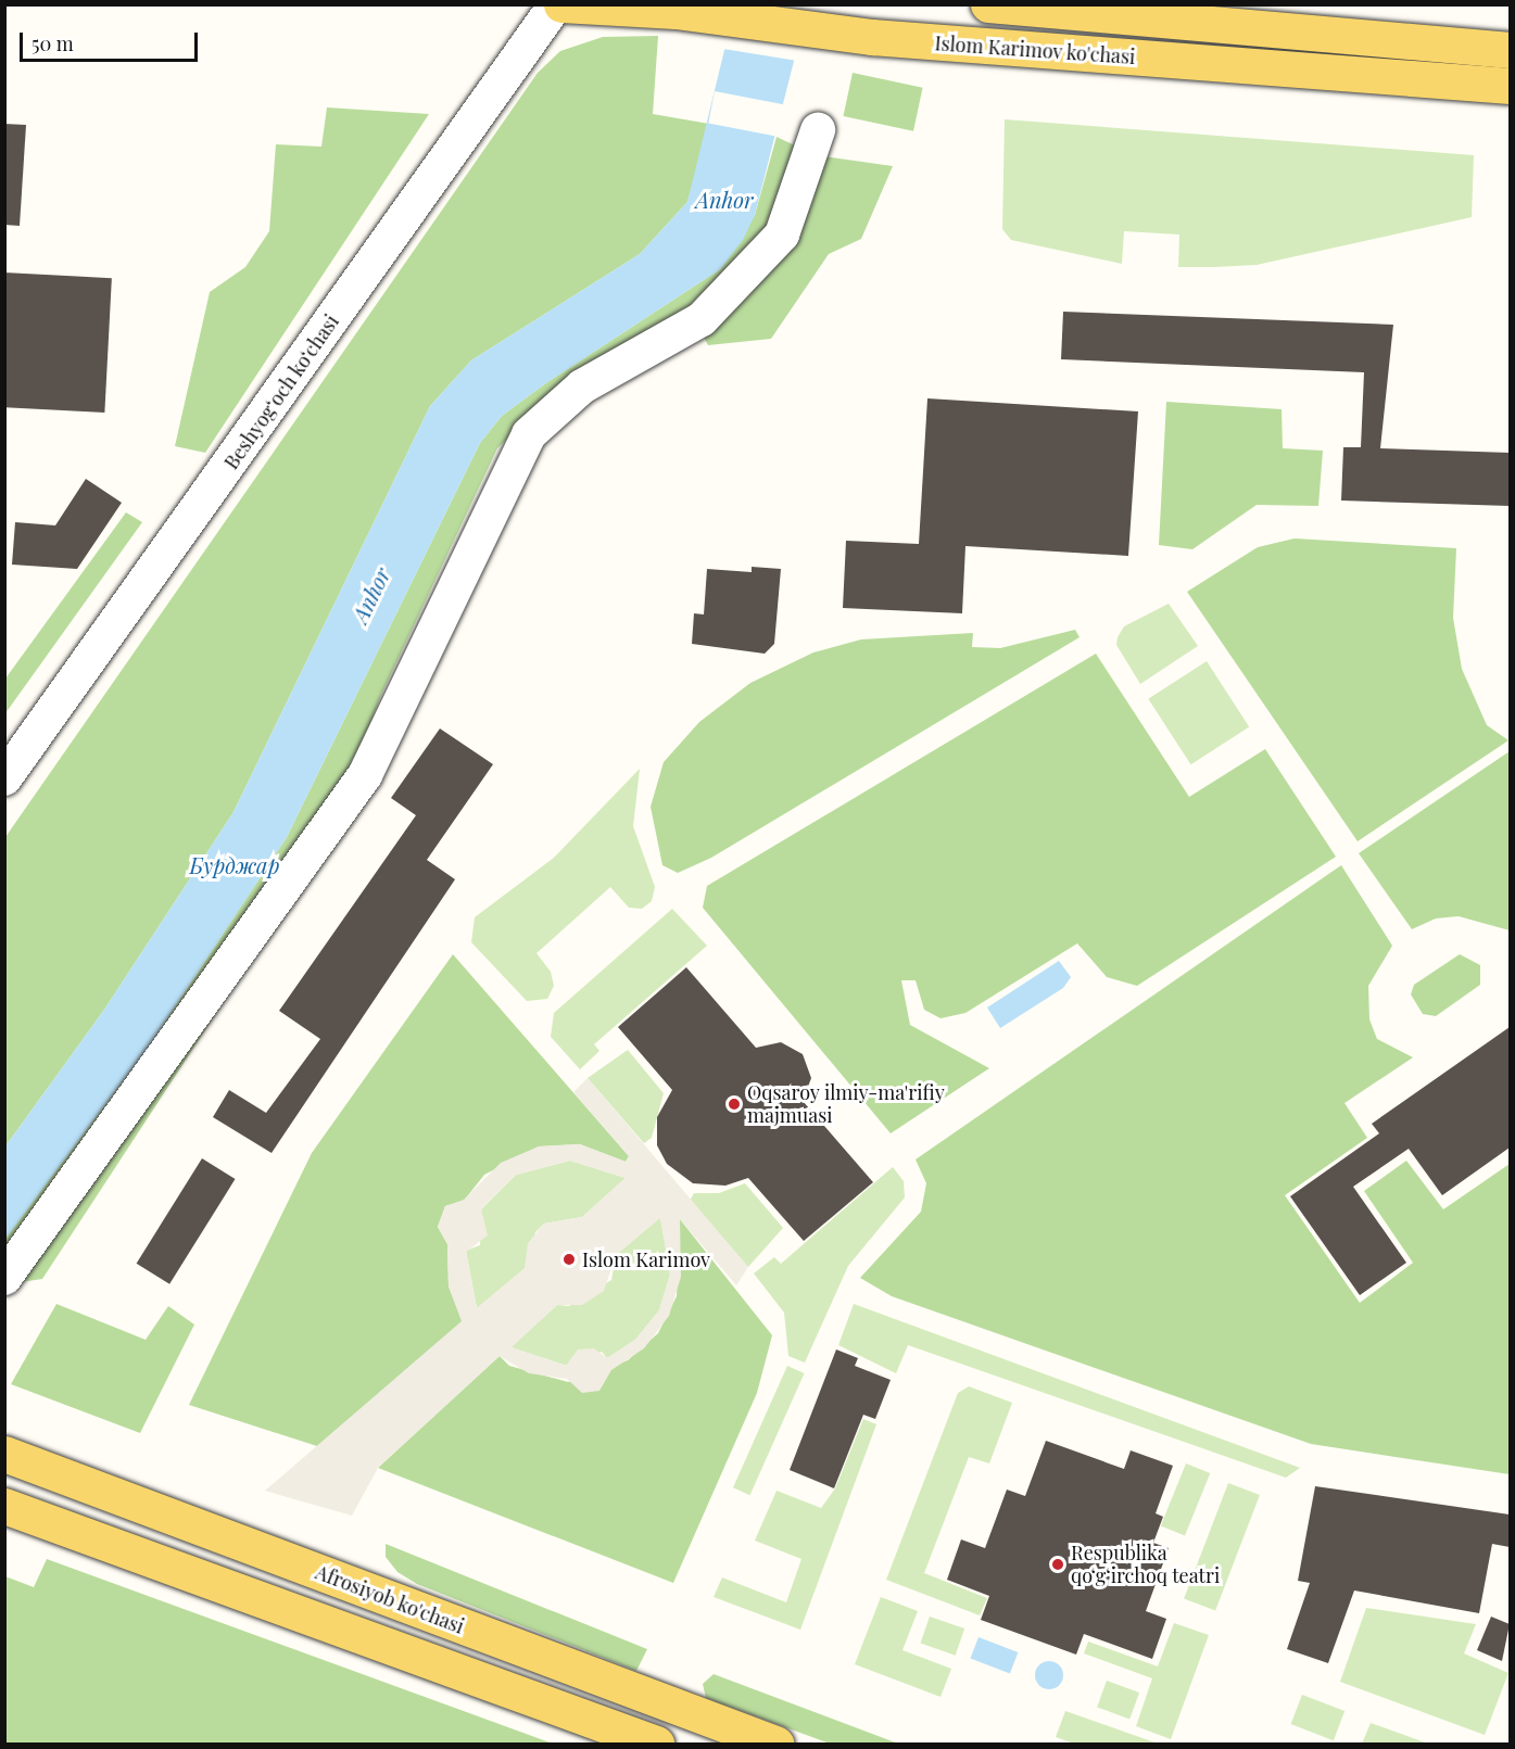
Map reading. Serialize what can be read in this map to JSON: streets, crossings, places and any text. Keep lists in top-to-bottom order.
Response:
{
  "streets": {
    "main road": ["Islom Karimov ko'chasi", "Afrosiyob ko'chasi"],
    "street": ["Beshyogʻoch koʻchasi"]
  },
  "crossings": [
    ["Islom Karimov ko'chasi", "Beshyogʻoch koʻchasi"]
  ],
  "water": ["Anhor", "Бурджар"],
  "places": ["Oqsaroy ilmiy-ma'rifiy majmuasi", "Islom Karimov", "Respublika qo‘g‘irchoq teatri"],
  "scale_bar": "50 m"
}
